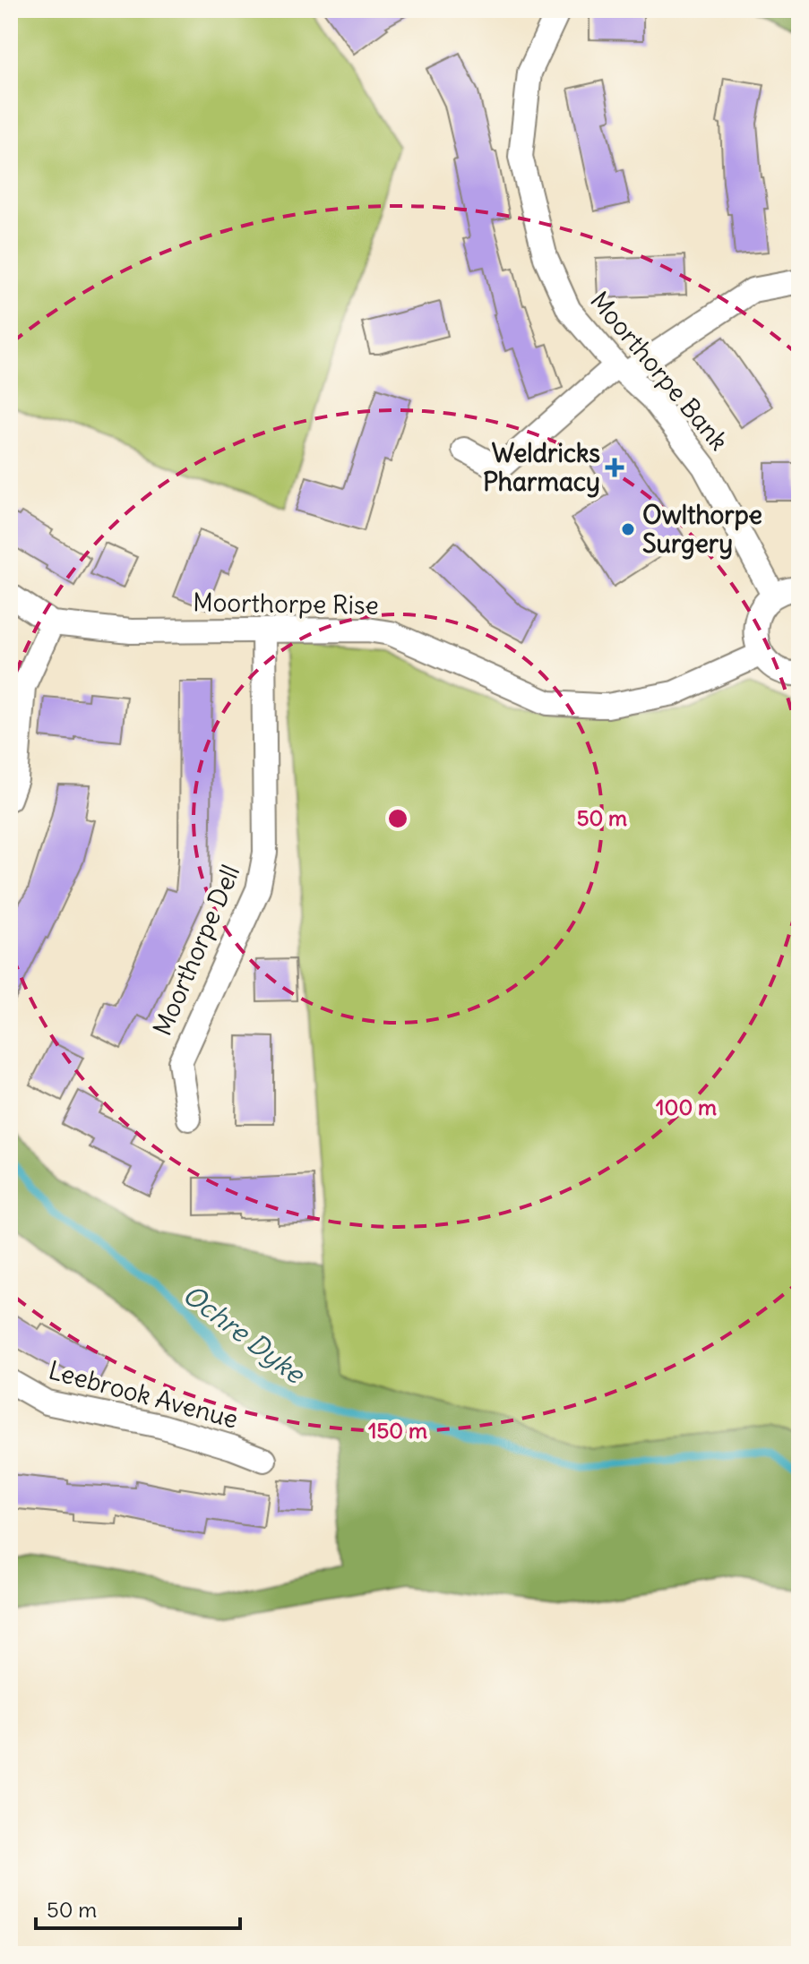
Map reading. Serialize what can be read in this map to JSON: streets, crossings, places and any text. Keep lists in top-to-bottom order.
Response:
{
  "streets": {
    "street": [
      "Moorthorpe Bank",
      "Moorthorpe Rise",
      "Moorthorpe Dell",
      "Leebrook Avenue"
    ]
  },
  "crossings": [
    ["Moorthorpe Rise", "Moorthorpe Dell"]
  ],
  "water": ["Ochre Dyke"],
  "places": {
    "health": ["Weldricks Pharmacy"],
    "other": ["Owlthorpe Surgery"]
  },
  "scale_bar": "50 m",
  "rings": ["50 m", "100 m", "150 m"]
}
